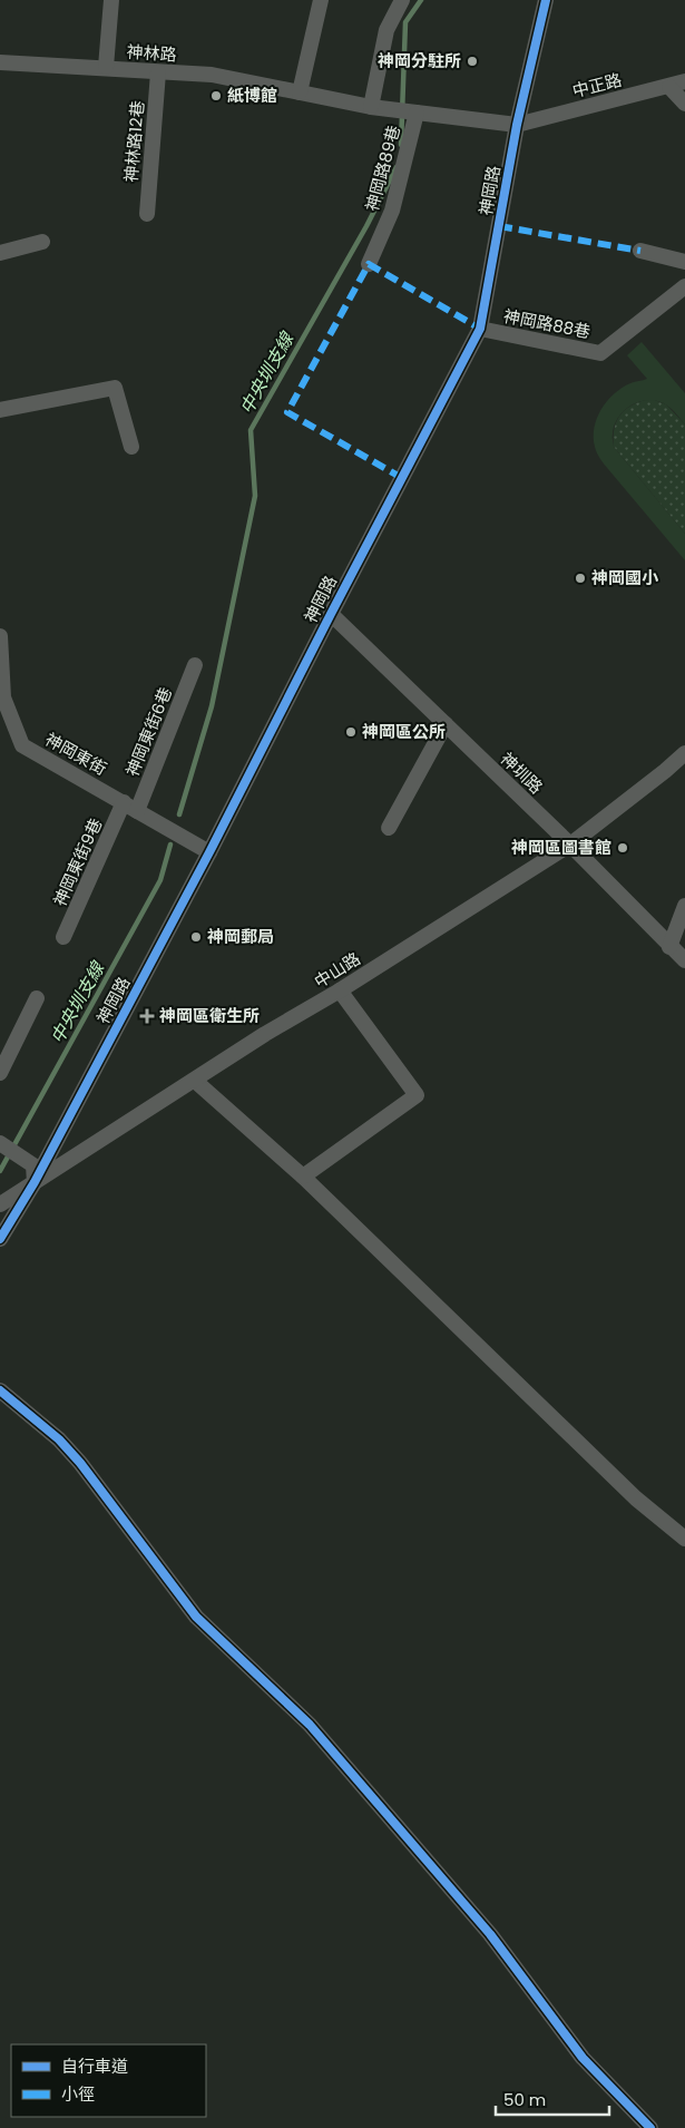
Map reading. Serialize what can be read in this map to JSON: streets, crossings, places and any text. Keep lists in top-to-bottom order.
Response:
{
  "streets": {
    "street": [
      "神林路",
      "中正路",
      "神林路12巷",
      "神岡路89巷",
      "神岡路",
      "神岡路88巷",
      "神岡東街6巷",
      "神岡東街",
      "神圳路",
      "神岡東街9巷",
      "中山路"
    ]
  },
  "crossings": [
    ["神林路", "中正路"],
    ["神林路", "神林路12巷"],
    ["神林路", "神岡路89巷"],
    ["神林路", "神岡路"],
    ["中正路", "神岡路"],
    ["神岡路", "神岡路88巷"],
    ["神岡路", "神岡東街"],
    ["神岡路", "神圳路"],
    ["神岡路", "中山路"],
    ["神岡東街6巷", "神岡東街"],
    ["神岡東街6巷", "神岡東街9巷"],
    ["神岡東街", "神岡東街9巷"],
    ["神圳路", "中山路"]
  ],
  "water": ["中央圳支線"],
  "places": {
    "other": [
      "神岡分駐所",
      "紙博館",
      "神岡國小",
      "神岡區公所",
      "神岡區圖書館",
      "神岡郵局"
    ],
    "health": ["神岡區衛生所"]
  },
  "legend": ["自行車道", "小徑"],
  "scale_bar": "50 m"
}
